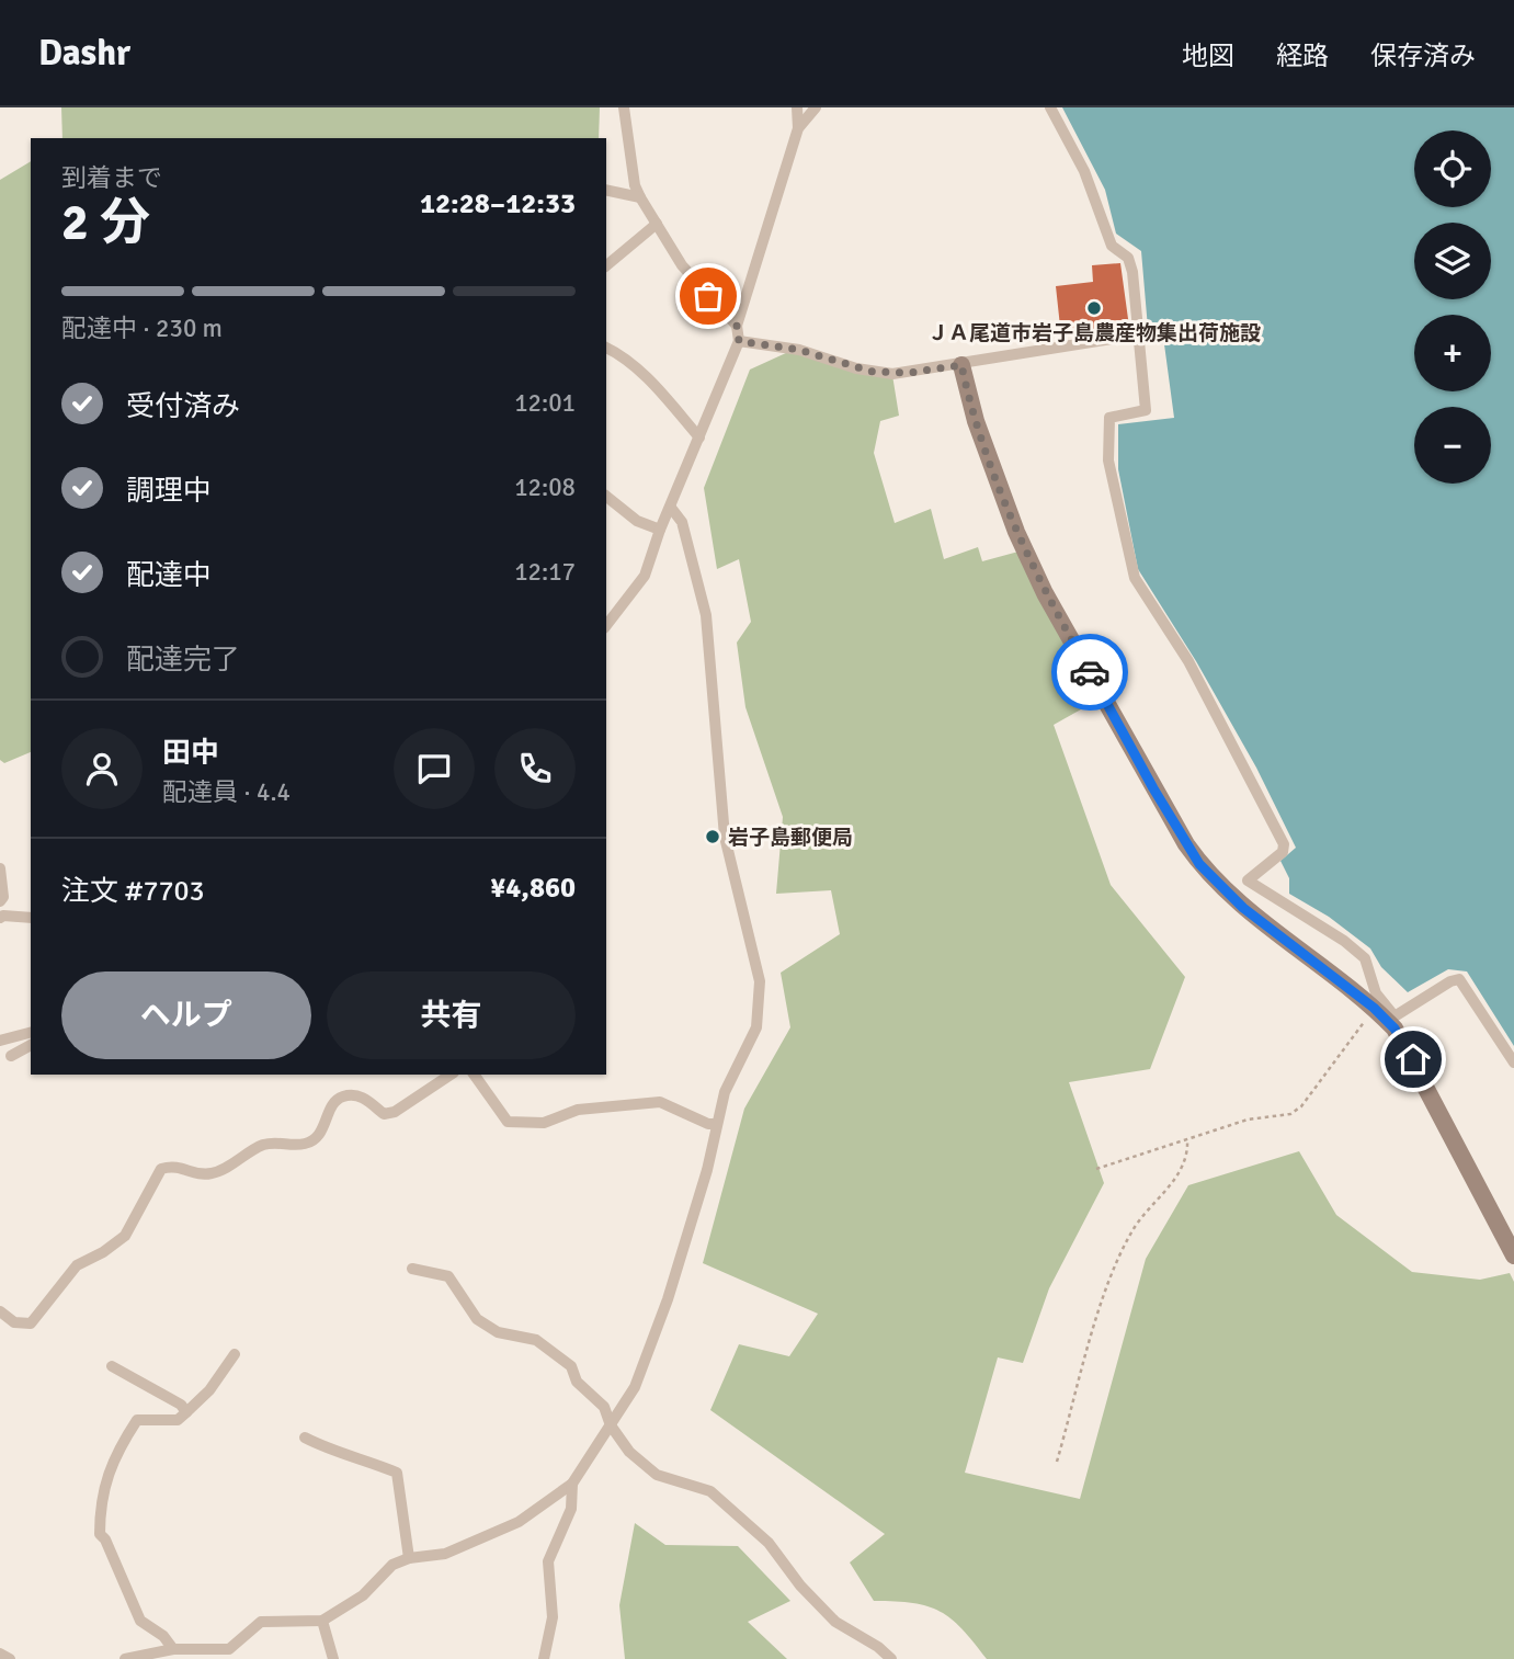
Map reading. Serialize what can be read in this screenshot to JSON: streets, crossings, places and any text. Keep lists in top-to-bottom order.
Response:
{
  "places": ["ＪＡ尾道市岩子島農産物集出荷施設", "岩子島郵便局"],
  "page": {
    "header": "Dashr",
    "nav": ["地図", "経路", "保存済み"],
    "map_buttons": ["+", "−"],
    "heading": ["2 分", "到着まで", "12:28–12:33"],
    "panel": [
      "田中",
      "配達員 · 4.4",
      "注文 #7703",
      "¥4,860"
    ],
    "bar": "配達中 · 230 m",
    "list": [
      ["受付済み", "12:01"],
      ["調理中", "12:08"],
      ["配達中", "12:17"],
      "配達完了"
    ],
    "buttons": ["ヘルプ", "共有"]
  }
}
